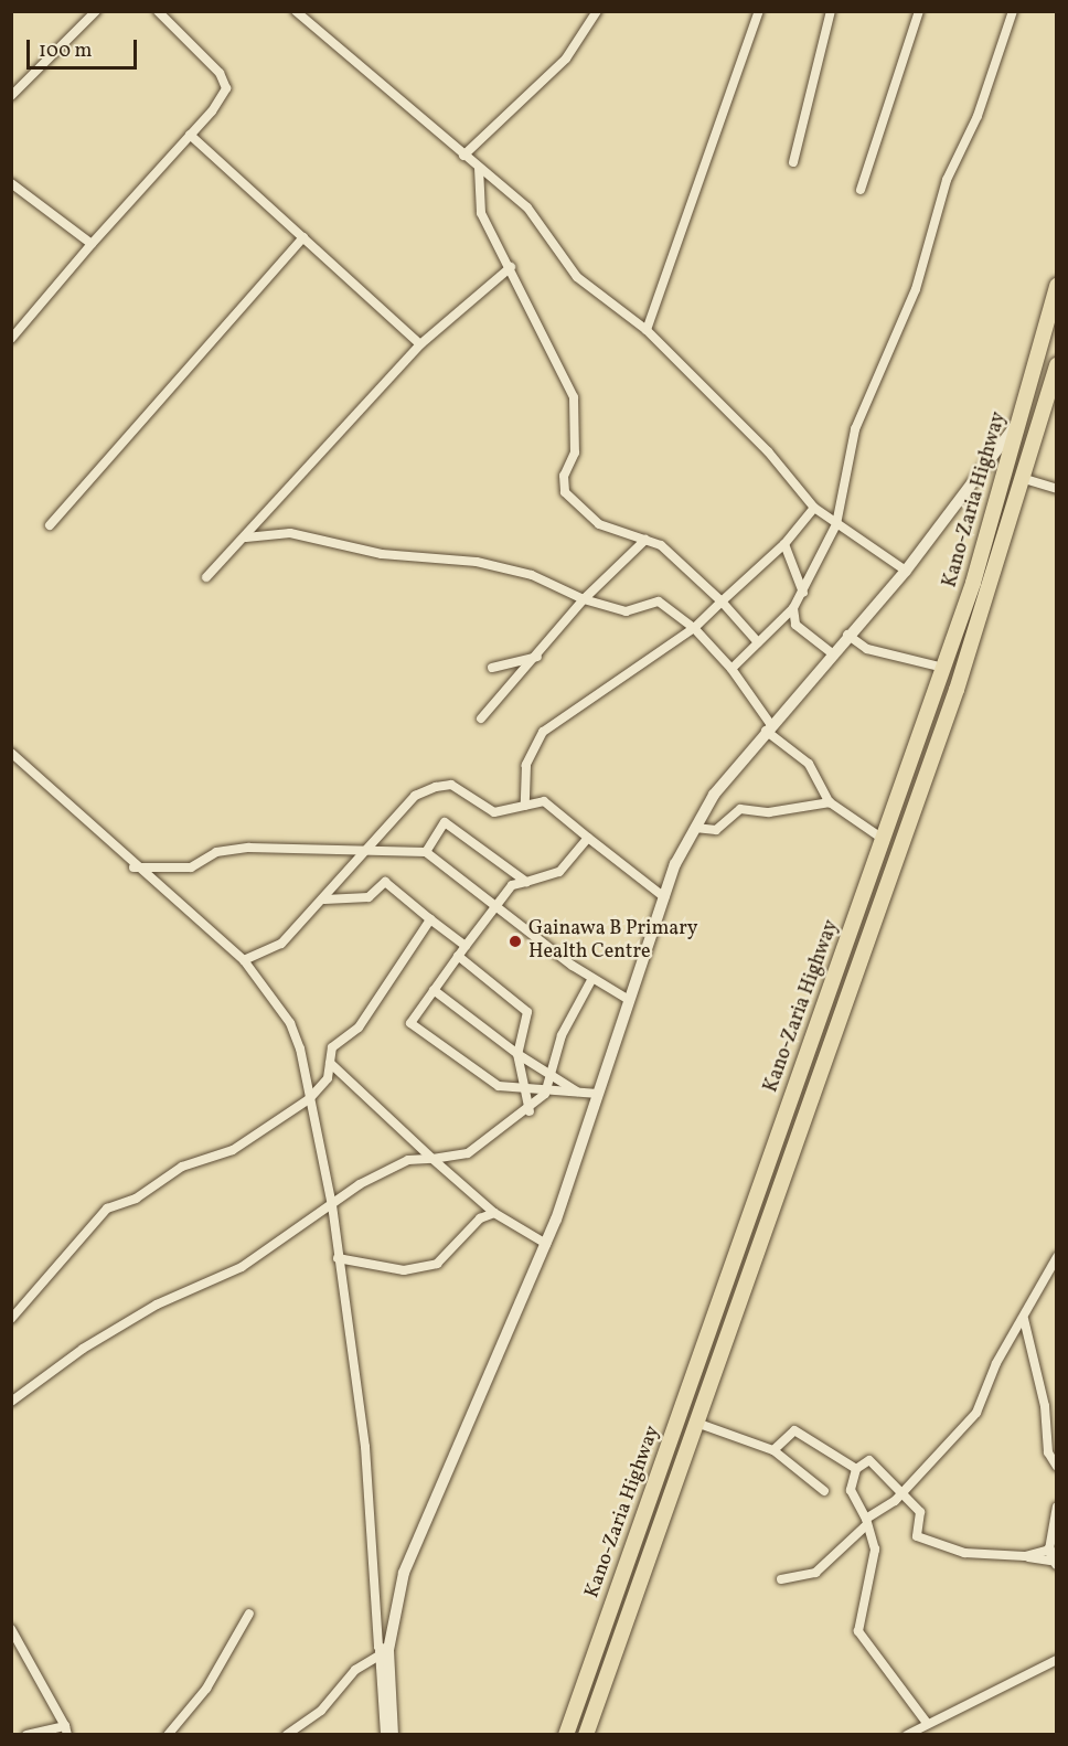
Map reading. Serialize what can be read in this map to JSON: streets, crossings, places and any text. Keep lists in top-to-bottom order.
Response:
{
  "streets": {
    "highway": ["Kano-Zaria Highway"]
  },
  "places": ["Gainawa B Primary Health Centre"],
  "scale_bar": "100 m"
}
